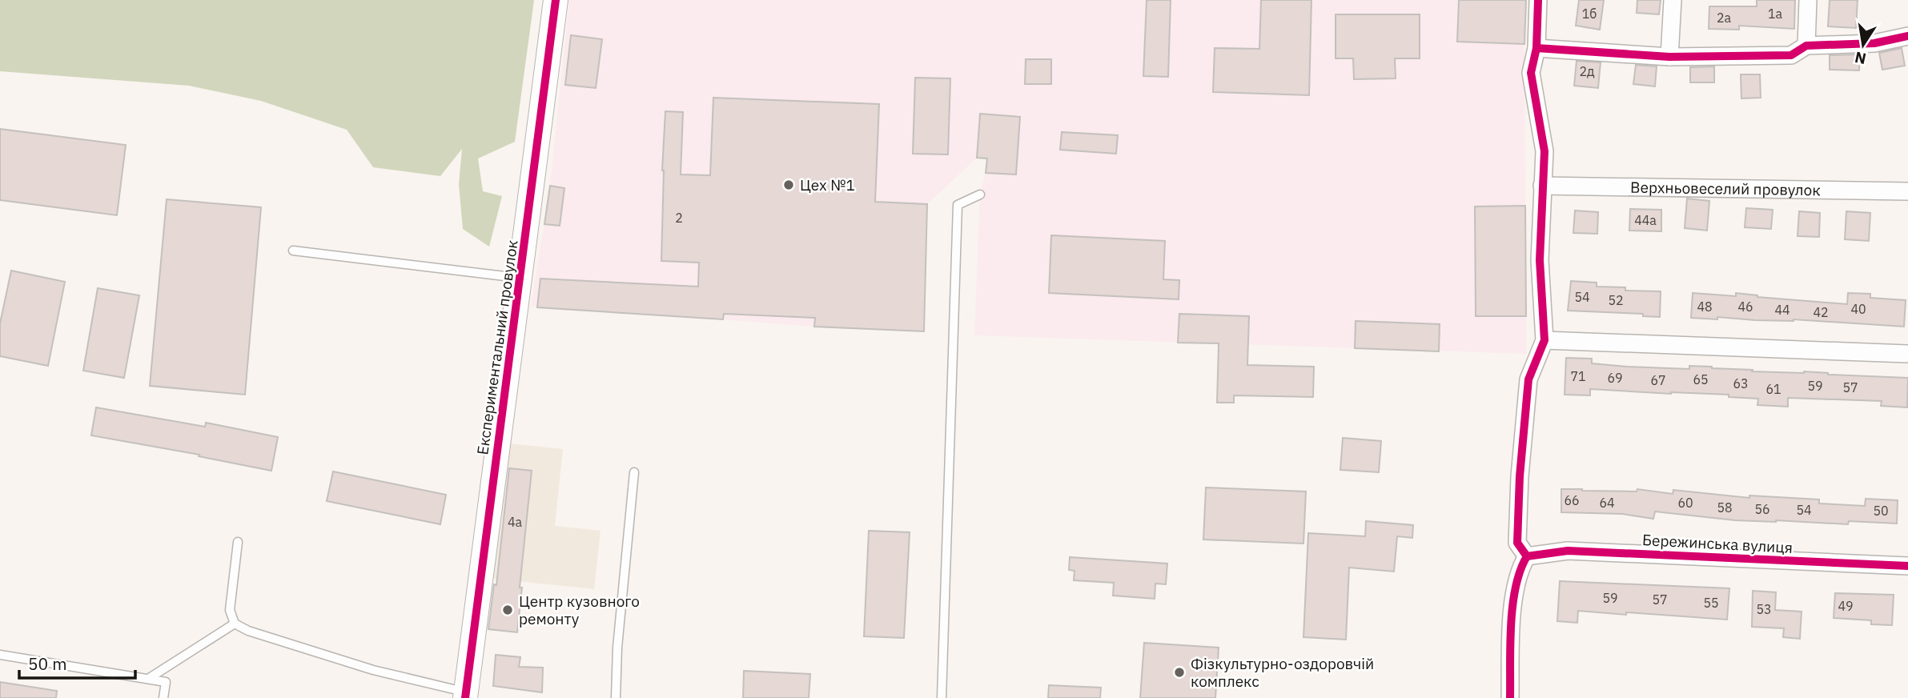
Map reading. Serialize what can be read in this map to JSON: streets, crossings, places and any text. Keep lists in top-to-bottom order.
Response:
{
  "streets": {
    "street": ["Верхньовеселий провулок", "Експериментальний провулок", "Бережинська вулиця"]
  },
  "places": ["Цех №1", "Центр кузовного ремонту", "Фізкультурно-оздоровчій комплекс"],
  "house_numbers": [
    "1б",
    "1а",
    "2а",
    "2д",
    "2",
    "44а",
    "54",
    "52",
    "48",
    "46",
    "40",
    "44",
    "42",
    "71",
    "69",
    "65",
    "67",
    "63",
    "59",
    "57",
    "61",
    "66",
    "64",
    "60",
    "58",
    "56",
    "54",
    "50",
    "4а",
    "59",
    "57",
    "55",
    "49",
    "53"
  ],
  "scale_bar": "50 m",
  "north": "bottom"
}
